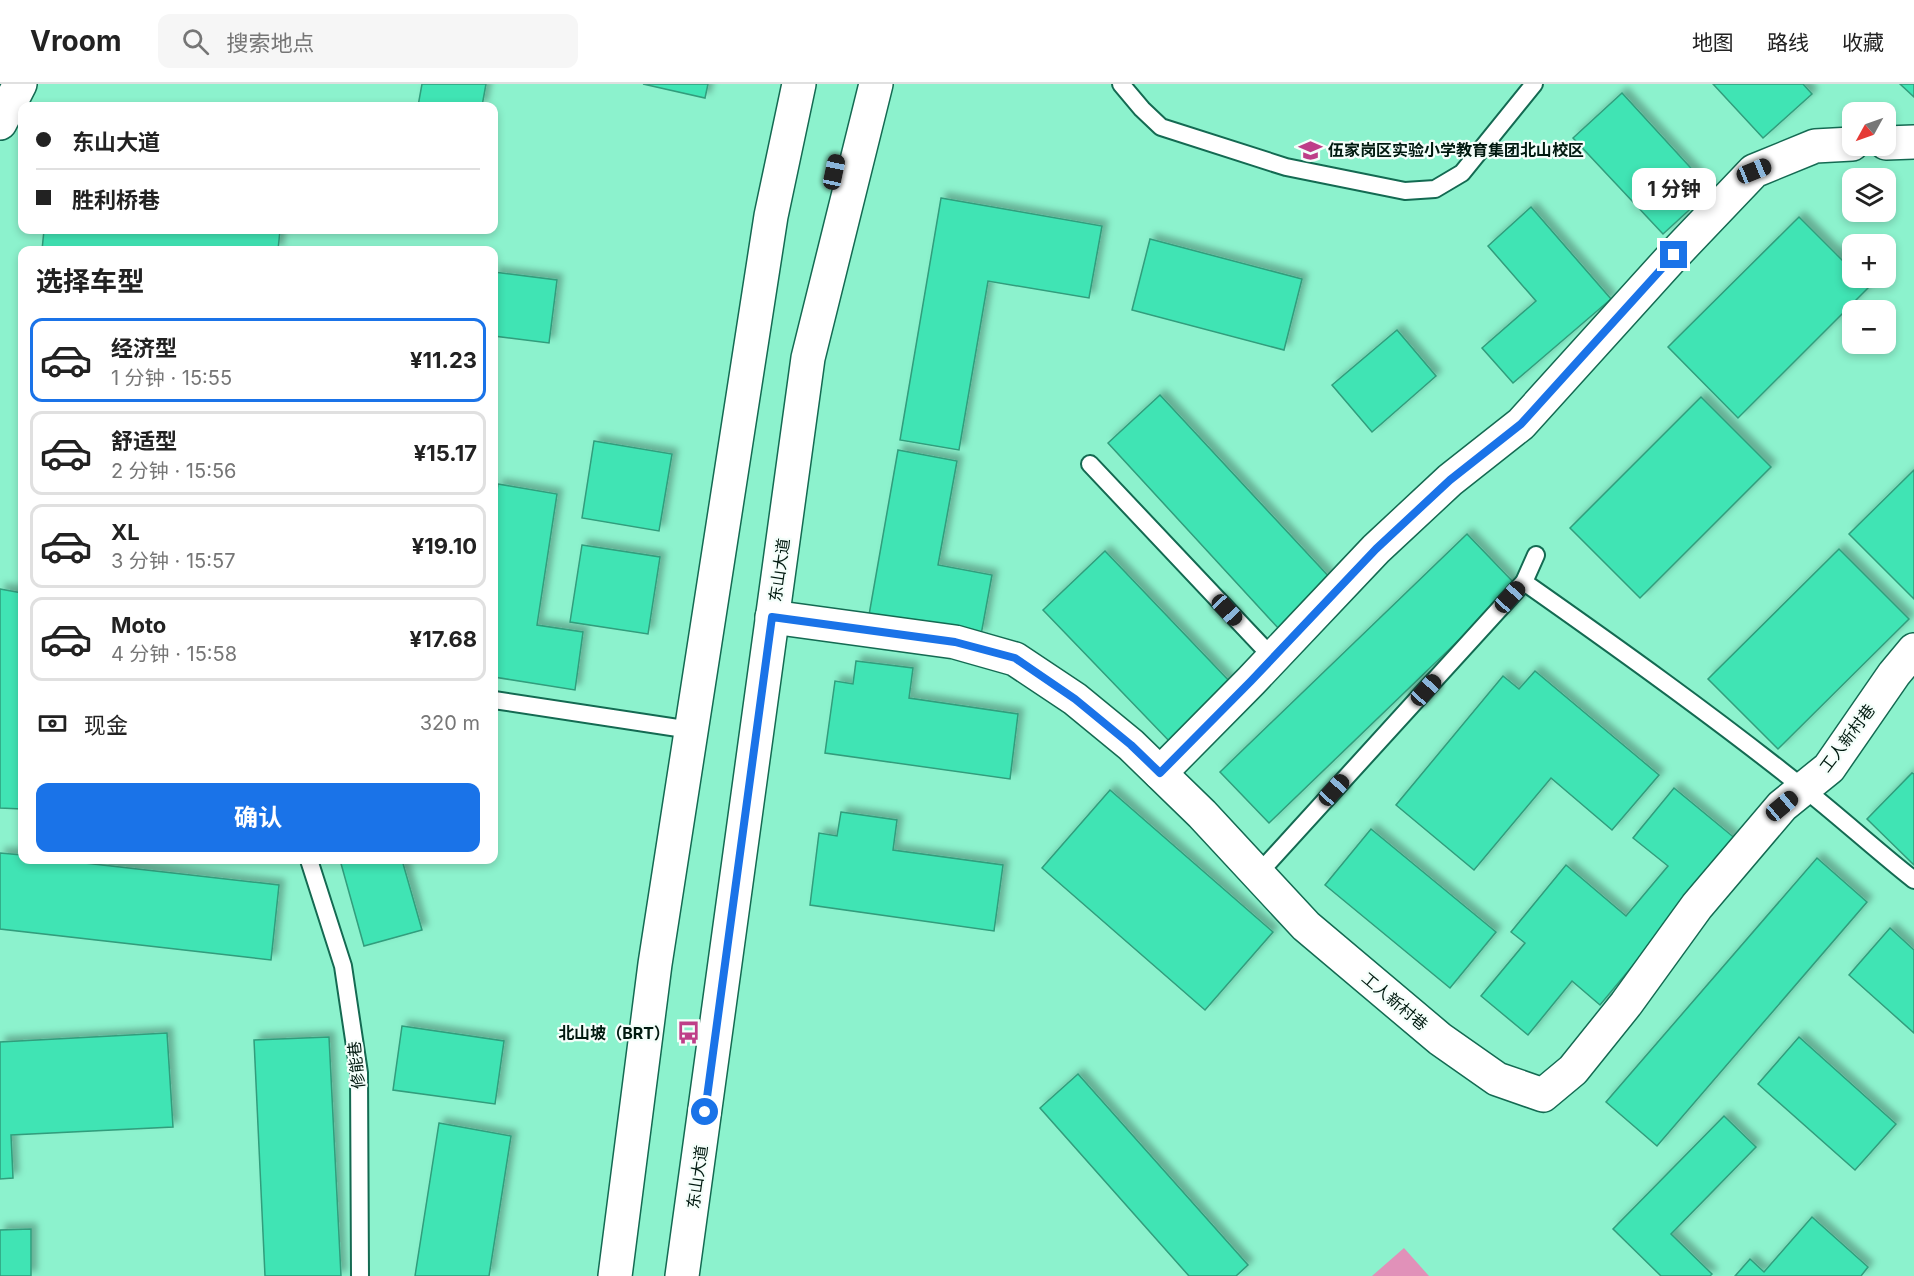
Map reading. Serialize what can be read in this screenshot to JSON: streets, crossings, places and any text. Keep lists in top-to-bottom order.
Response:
{
  "streets": {
    "main road": ["东山大道", "工人新村巷"],
    "lane": ["修能巷"]
  },
  "crossings": [
    ["东山大道", "工人新村巷"]
  ],
  "places": {
    "school or university": ["伍家岗区实验小学教育集团北山校区"],
    "bus stop": ["北山坡（BRT）"]
  },
  "north": "bottom left",
  "page": {
    "header": "Vroom",
    "search": "搜索地点",
    "nav": ["地图", "路线", "收藏"],
    "map_buttons": ["+", "−"],
    "banner": ["东山大道", "胜利桥巷"],
    "bubble": "1 分钟",
    "heading": "选择车型",
    "list": [
      {
        "name": "经济型",
        "note": "1 分钟 · 15:55",
        "value": "¥11.23"
      },
      {
        "name": "舒适型",
        "note": "2 分钟 · 15:56",
        "value": "¥15.17"
      },
      {
        "name": "XL",
        "note": "3 分钟 · 15:57",
        "value": "¥19.10"
      },
      {
        "name": "Moto",
        "note": "4 分钟 · 15:58",
        "value": "¥17.68"
      }
    ],
    "pay": ["现金", "320 m"],
    "buttons": "确认"
  }
}
